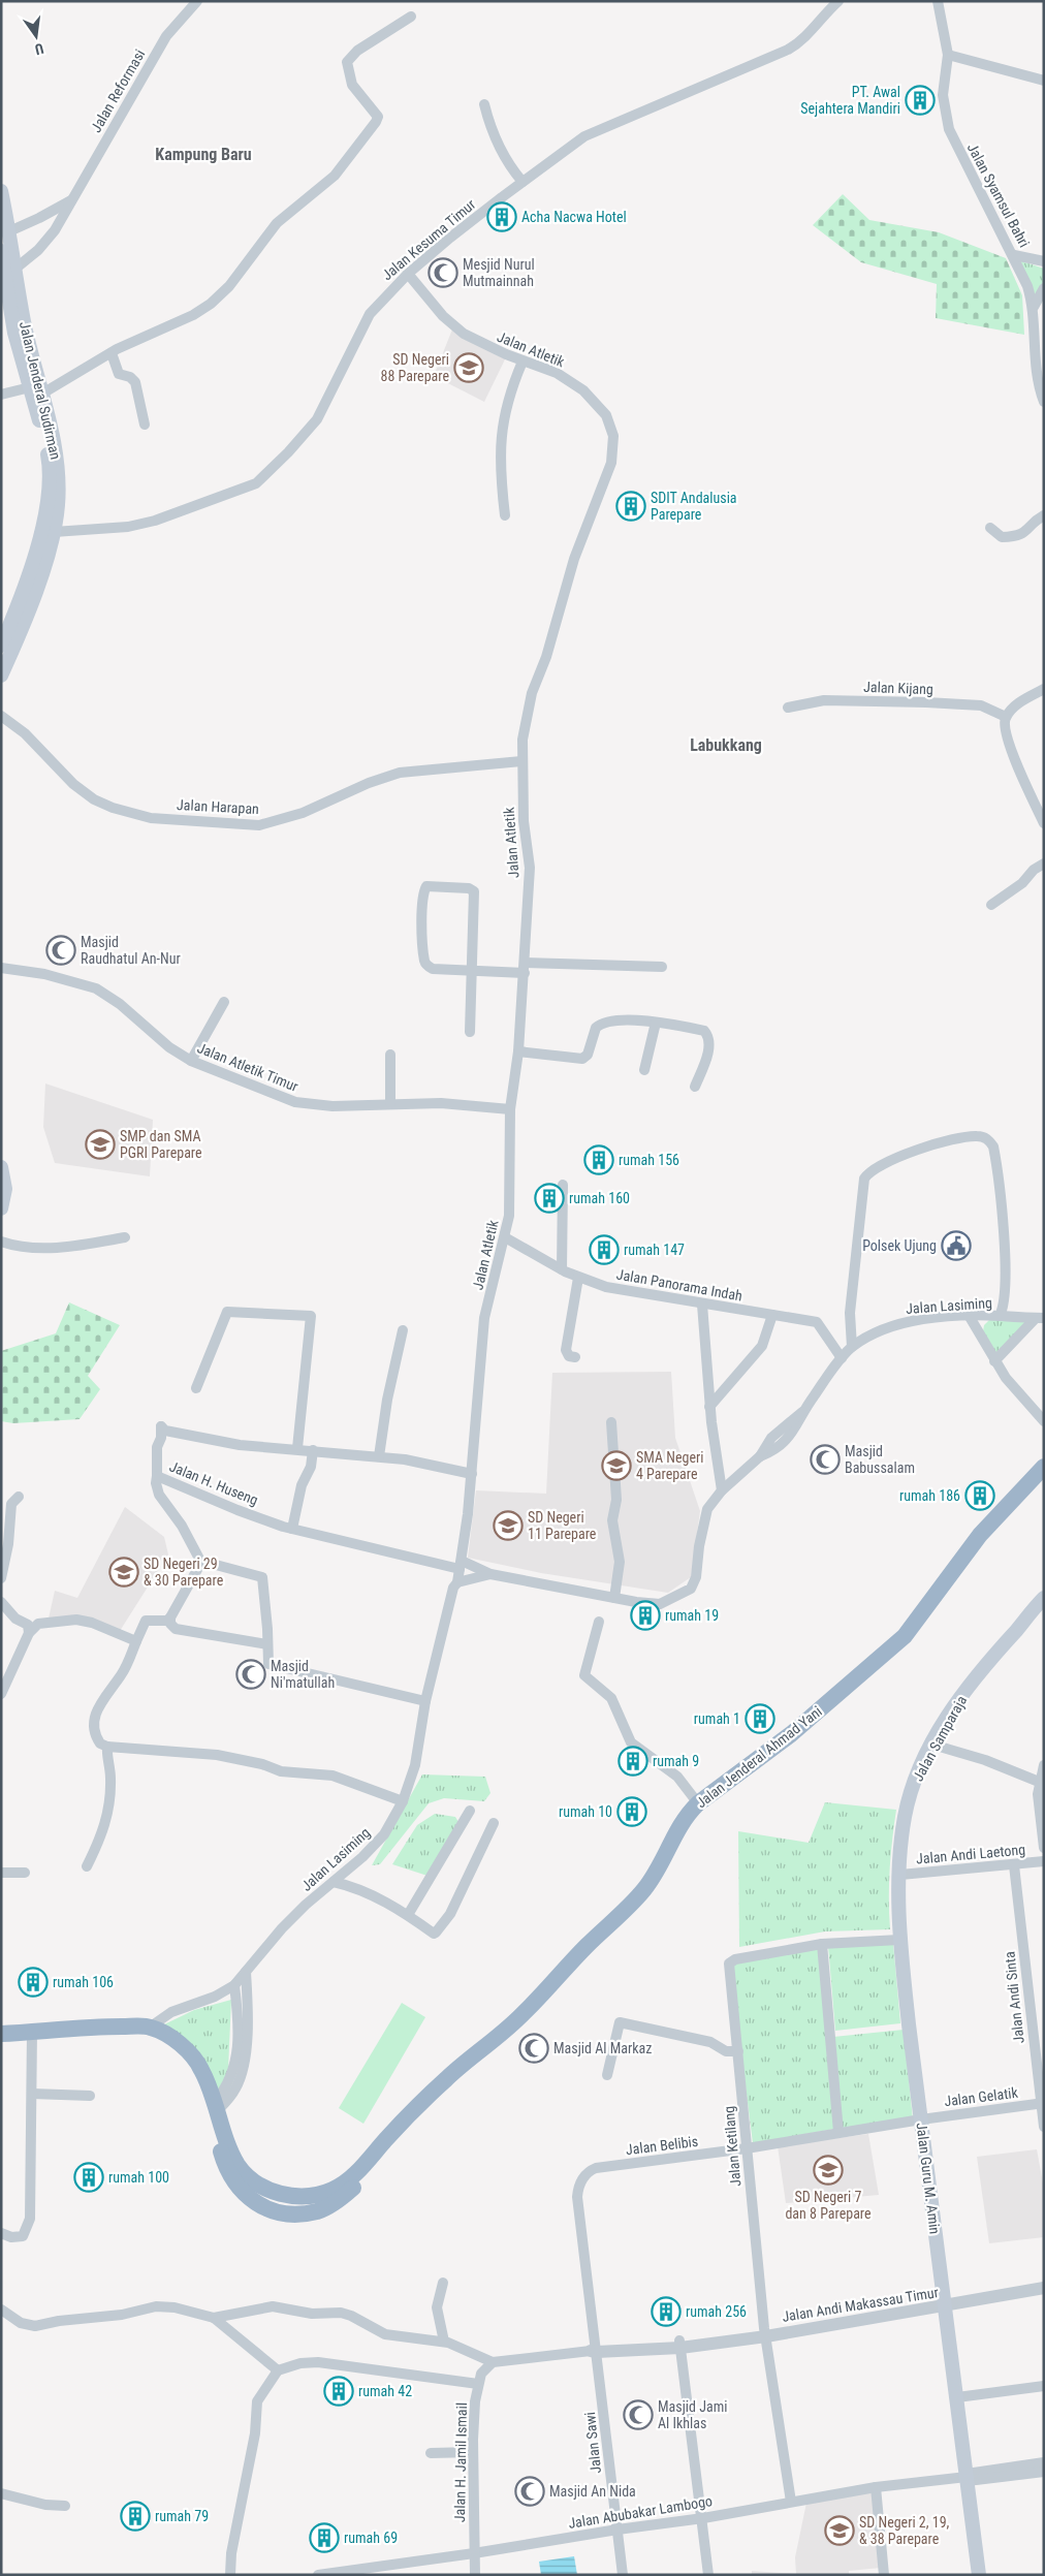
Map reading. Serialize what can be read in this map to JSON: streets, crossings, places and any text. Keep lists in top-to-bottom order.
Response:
{
  "streets": {
    "highway": ["Jalan Jenderal Ahmad Yani"],
    "main road": ["Jalan Jenderal Sudirman", "Jalan Samparaja", "Jalan Guru M. Amin"],
    "street": [
      "Jalan Reformasi",
      "Jalan Syamsul Bahri",
      "Jalan Kesuma Timur",
      "Jalan Atletik",
      "Jalan Kijang",
      "Jalan Harapan",
      "Jalan Atletik Timur",
      "Jalan Panorama Indah",
      "Jalan Lasiming",
      "Jalan H. Huseng",
      "Jalan Andi Laetong",
      "Jalan Andi Sinta",
      "Jalan Gelatik",
      "Jalan Belibis",
      "Jalan Ketilang",
      "Jalan Andi Makassau Timur",
      "Jalan Sawi",
      "Jalan H. Jamil Ismail",
      "Jalan Abubakar Lambogo"
    ]
  },
  "crossings": [
    ["Jalan Reformasi", "Jalan Jenderal Sudirman"],
    ["Jalan Kesuma Timur", "Jalan Atletik"],
    ["Jalan Kesuma Timur", "Jalan Jenderal Sudirman"],
    ["Jalan Atletik", "Jalan Harapan"],
    ["Jalan Atletik", "Jalan Atletik Timur"],
    ["Jalan Atletik", "Jalan Panorama Indah"],
    ["Jalan Atletik", "Jalan Lasiming"],
    ["Jalan Atletik", "Jalan H. Huseng"],
    ["Jalan Panorama Indah", "Jalan Lasiming"],
    ["Jalan Lasiming", "Jalan H. Huseng"],
    ["Jalan Lasiming", "Jalan Jenderal Ahmad Yani"],
    ["Jalan Samparaja", "Jalan Andi Laetong"],
    ["Jalan Samparaja", "Jalan Guru M. Amin"],
    ["Jalan Andi Laetong", "Jalan Andi Sinta"],
    ["Jalan Andi Laetong", "Jalan Guru M. Amin"],
    ["Jalan Andi Sinta", "Jalan Gelatik"],
    ["Jalan Gelatik", "Jalan Belibis"],
    ["Jalan Gelatik", "Jalan Guru M. Amin"],
    ["Jalan Belibis", "Jalan Ketilang"],
    ["Jalan Belibis", "Jalan Guru M. Amin"],
    ["Jalan Belibis", "Jalan Andi Makassau Timur"],
    ["Jalan Belibis", "Jalan Sawi"],
    ["Jalan Ketilang", "Jalan Andi Makassau Timur"],
    ["Jalan Ketilang", "Jalan Abubakar Lambogo"],
    ["Jalan Guru M. Amin", "Jalan Andi Makassau Timur"],
    ["Jalan Guru M. Amin", "Jalan Abubakar Lambogo"],
    ["Jalan Andi Makassau Timur", "Jalan Sawi"],
    ["Jalan Sawi", "Jalan Abubakar Lambogo"],
    ["Jalan H. Jamil Ismail", "Jalan Abubakar Lambogo"]
  ],
  "districts": ["Kampung Baru", "Labukkang"],
  "places": {
    "building": [
      "PT. Awal Sejahtera Mandiri",
      "Acha Nacwa Hotel",
      "SDIT Andalusia Parepare",
      "rumah 156",
      "rumah 160",
      "rumah 147",
      "rumah 186",
      "rumah 19",
      "rumah 1",
      "rumah 9",
      "rumah 10",
      "rumah 106",
      "rumah 100",
      "rumah 256",
      "rumah 42",
      "rumah 79",
      "rumah 69"
    ],
    "mosque": [
      "Mesjid Nurul Mutmainnah",
      "Masjid Raudhatul An-Nur",
      "Masjid Babussalam",
      "Masjid Ni'matullah",
      "Masjid Al Markaz",
      "Masjid Jami Al Ikhlas",
      "Masjid An Nida"
    ],
    "school or university": [
      "SD Negeri 88 Parepare",
      "SMP dan SMA PGRI Parepare",
      "SMA Negeri 4 Parepare",
      "SD Negeri 11 Parepare",
      "SD Negeri 29 & 30 Parepare",
      "SD Negeri 7 dan 8 Parepare",
      "SD Negeri 2, 19, & 38 Parepare"
    ],
    "public building": ["Polsek Ujung"]
  },
  "north": "bottom"
}
